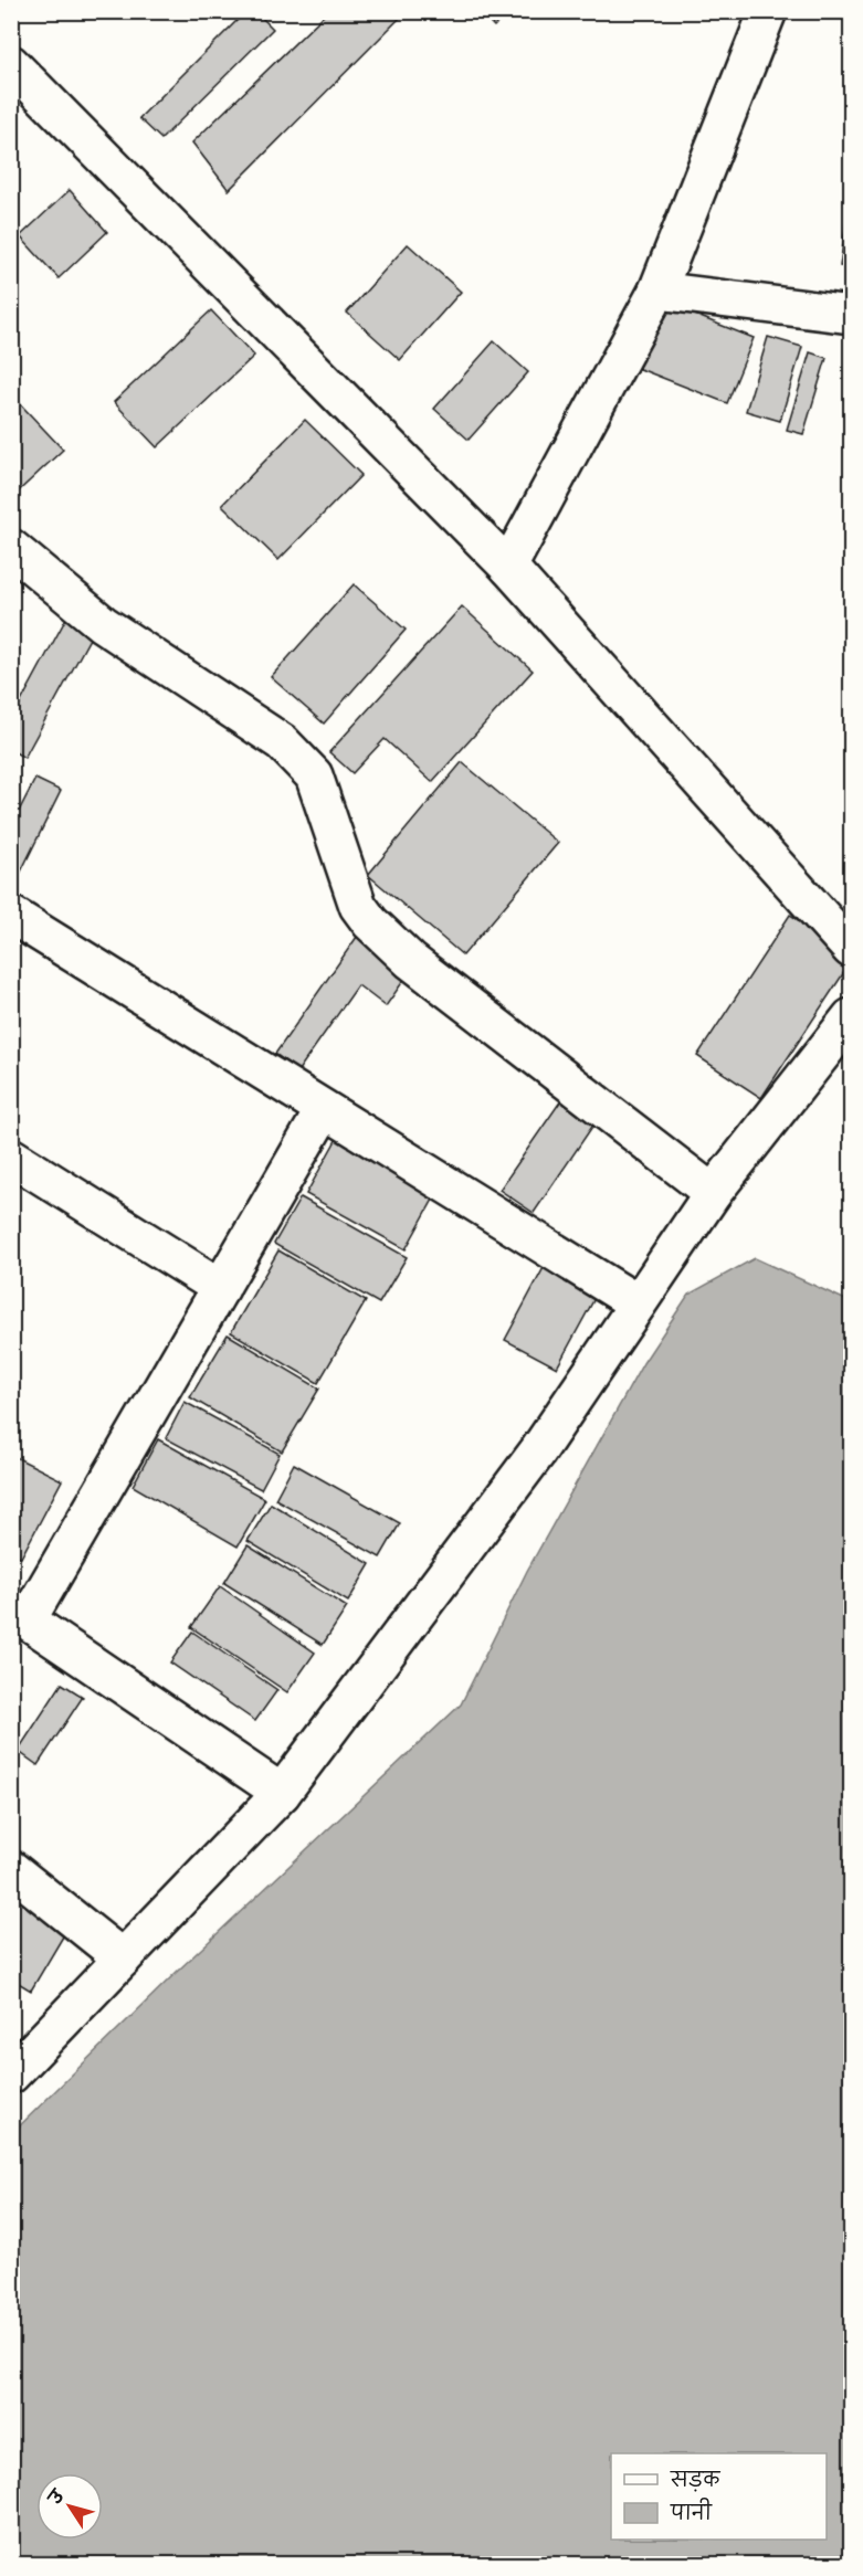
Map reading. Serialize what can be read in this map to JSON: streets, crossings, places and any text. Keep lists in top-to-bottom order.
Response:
{
  "legend": ["सड़क", "पानी"],
  "north": "top left"
}
